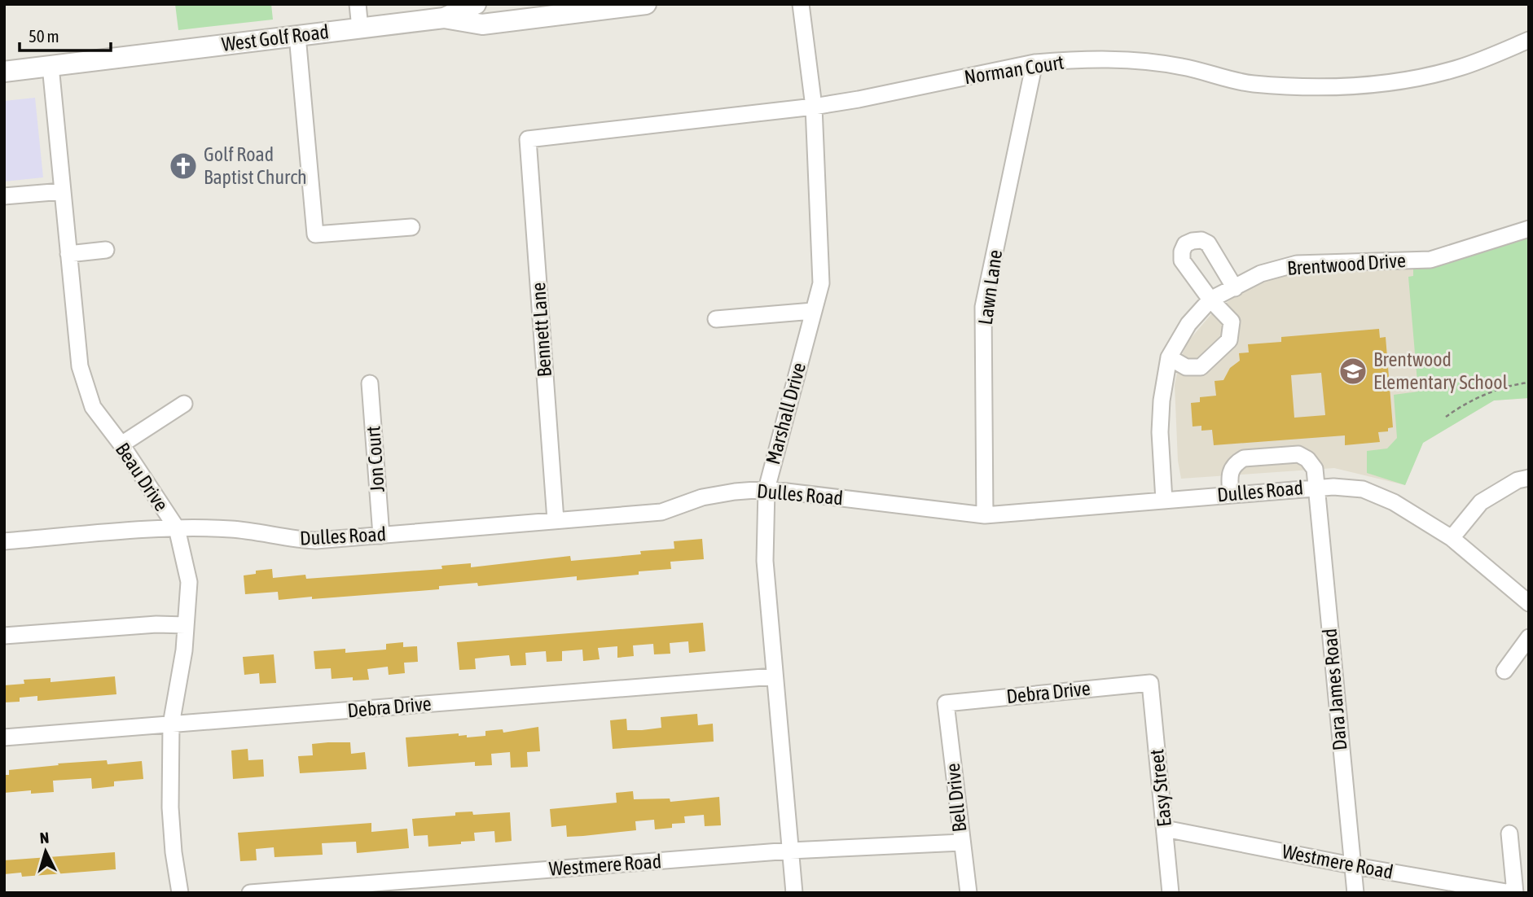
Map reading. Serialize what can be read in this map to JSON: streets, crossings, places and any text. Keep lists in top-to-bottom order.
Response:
{
  "streets": {
    "main road": ["West Golf Road"],
    "street": [
      "Norman Court",
      "Brentwood Drive",
      "Lawn Lane",
      "Bennett Lane",
      "Marshall Drive",
      "Jon Court",
      "Beau Drive",
      "Dulles Road",
      "Dara James Road",
      "Debra Drive",
      "Easy Street",
      "Bell Drive",
      "Westmere Road"
    ]
  },
  "crossings": [
    ["West Golf Road", "Beau Drive"],
    ["Norman Court", "Lawn Lane"],
    ["Norman Court", "Bennett Lane"],
    ["Norman Court", "Marshall Drive"],
    ["Brentwood Drive", "Dulles Road"],
    ["Lawn Lane", "Dulles Road"],
    ["Bennett Lane", "Dulles Road"],
    ["Marshall Drive", "Dulles Road"],
    ["Marshall Drive", "Debra Drive"],
    ["Marshall Drive", "Westmere Road"],
    ["Jon Court", "Dulles Road"],
    ["Beau Drive", "Dulles Road"],
    ["Beau Drive", "Debra Drive"],
    ["Dulles Road", "Dara James Road"],
    ["Dara James Road", "Westmere Road"],
    ["Debra Drive", "Easy Street"],
    ["Debra Drive", "Bell Drive"],
    ["Easy Street", "Westmere Road"],
    ["Bell Drive", "Westmere Road"]
  ],
  "places": {
    "church": ["Golf Road Baptist Church"],
    "school or university": ["Brentwood Elementary School"]
  },
  "scale_bar": "50 m",
  "north": "top"
}
